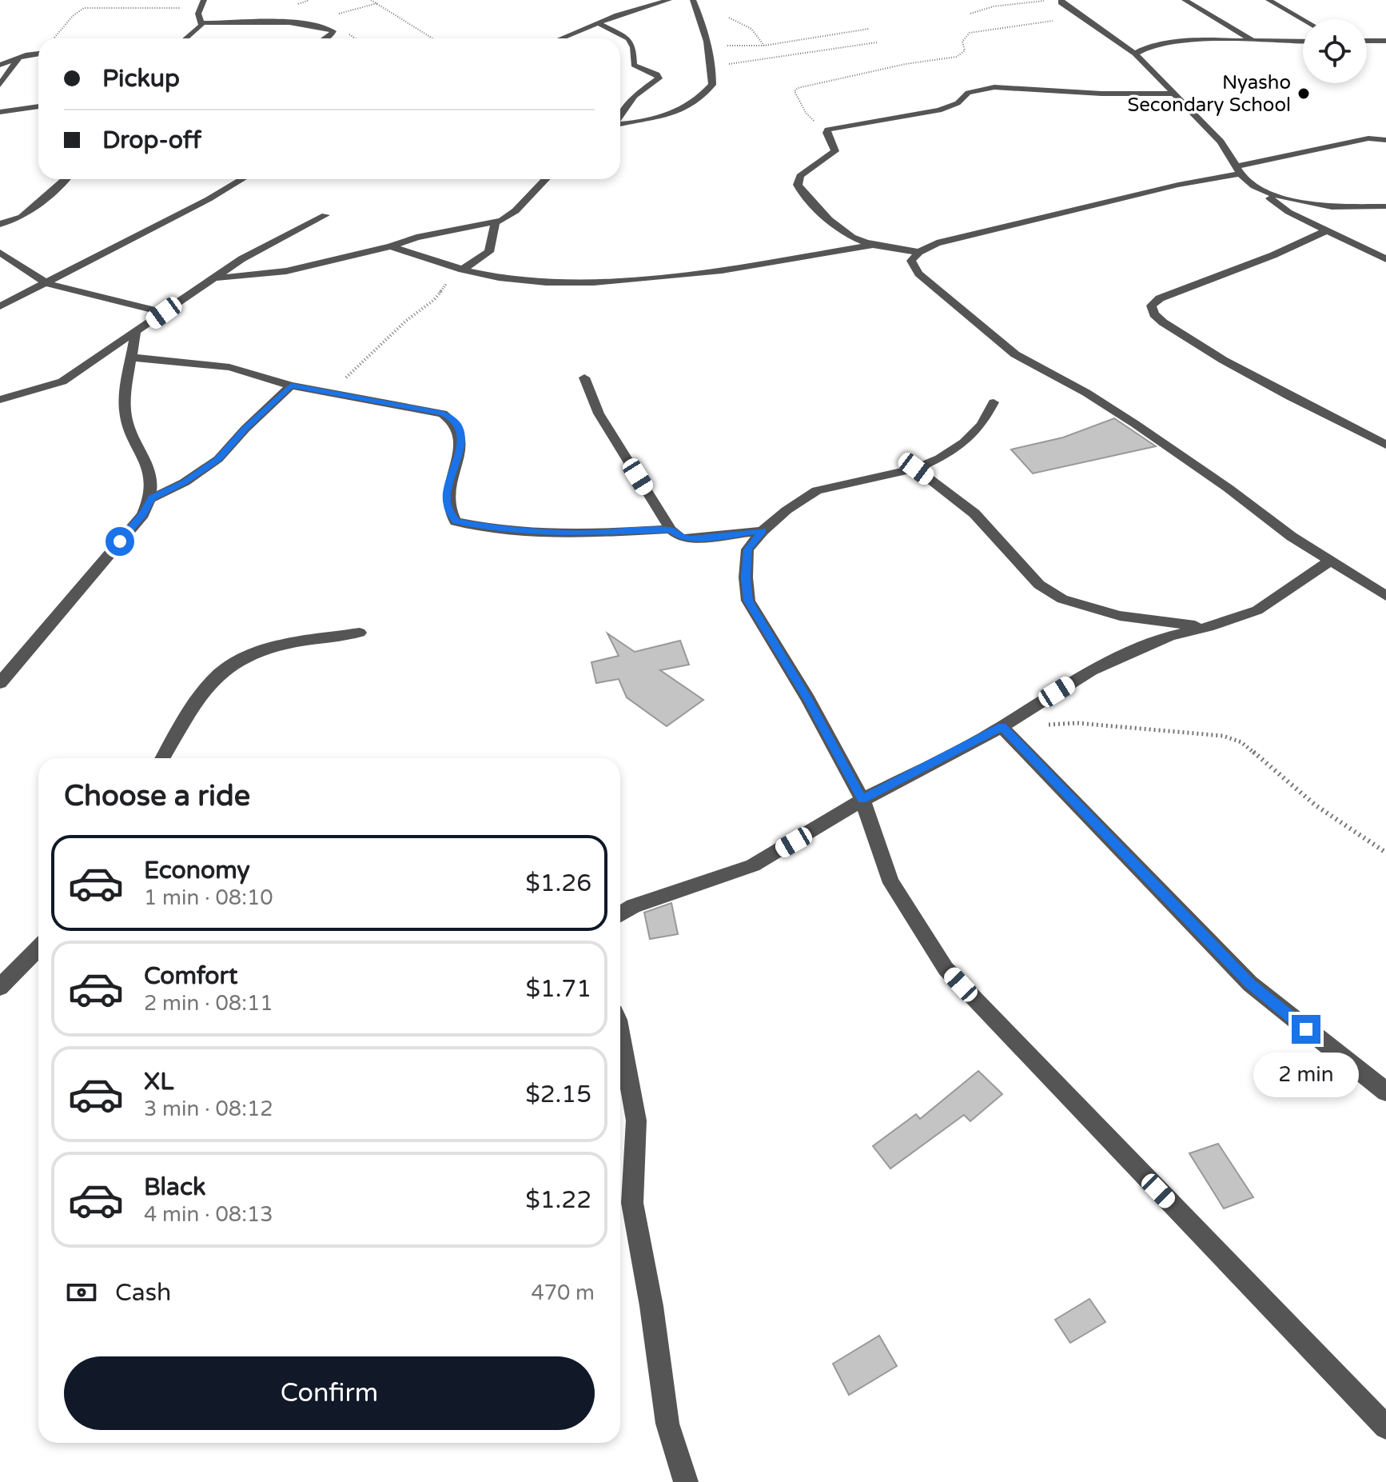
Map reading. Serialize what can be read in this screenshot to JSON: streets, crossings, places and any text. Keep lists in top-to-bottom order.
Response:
{
  "places": ["Nyasho Secondary School"],
  "page": {
    "banner": ["Pickup", "Drop-off"],
    "heading": "Choose a ride",
    "list": [
      {
        "name": "Economy",
        "note": "1 min · 08:10",
        "value": "$1.26"
      },
      {
        "name": "Comfort",
        "note": "2 min · 08:11",
        "value": "$1.71"
      },
      {
        "name": "XL",
        "note": "3 min · 08:12",
        "value": "$2.15"
      },
      {
        "name": "Black",
        "note": "4 min · 08:13",
        "value": "$1.22"
      }
    ],
    "bubble": "2 min",
    "pay": ["Cash", "470 m"],
    "buttons": "Confirm"
  }
}
